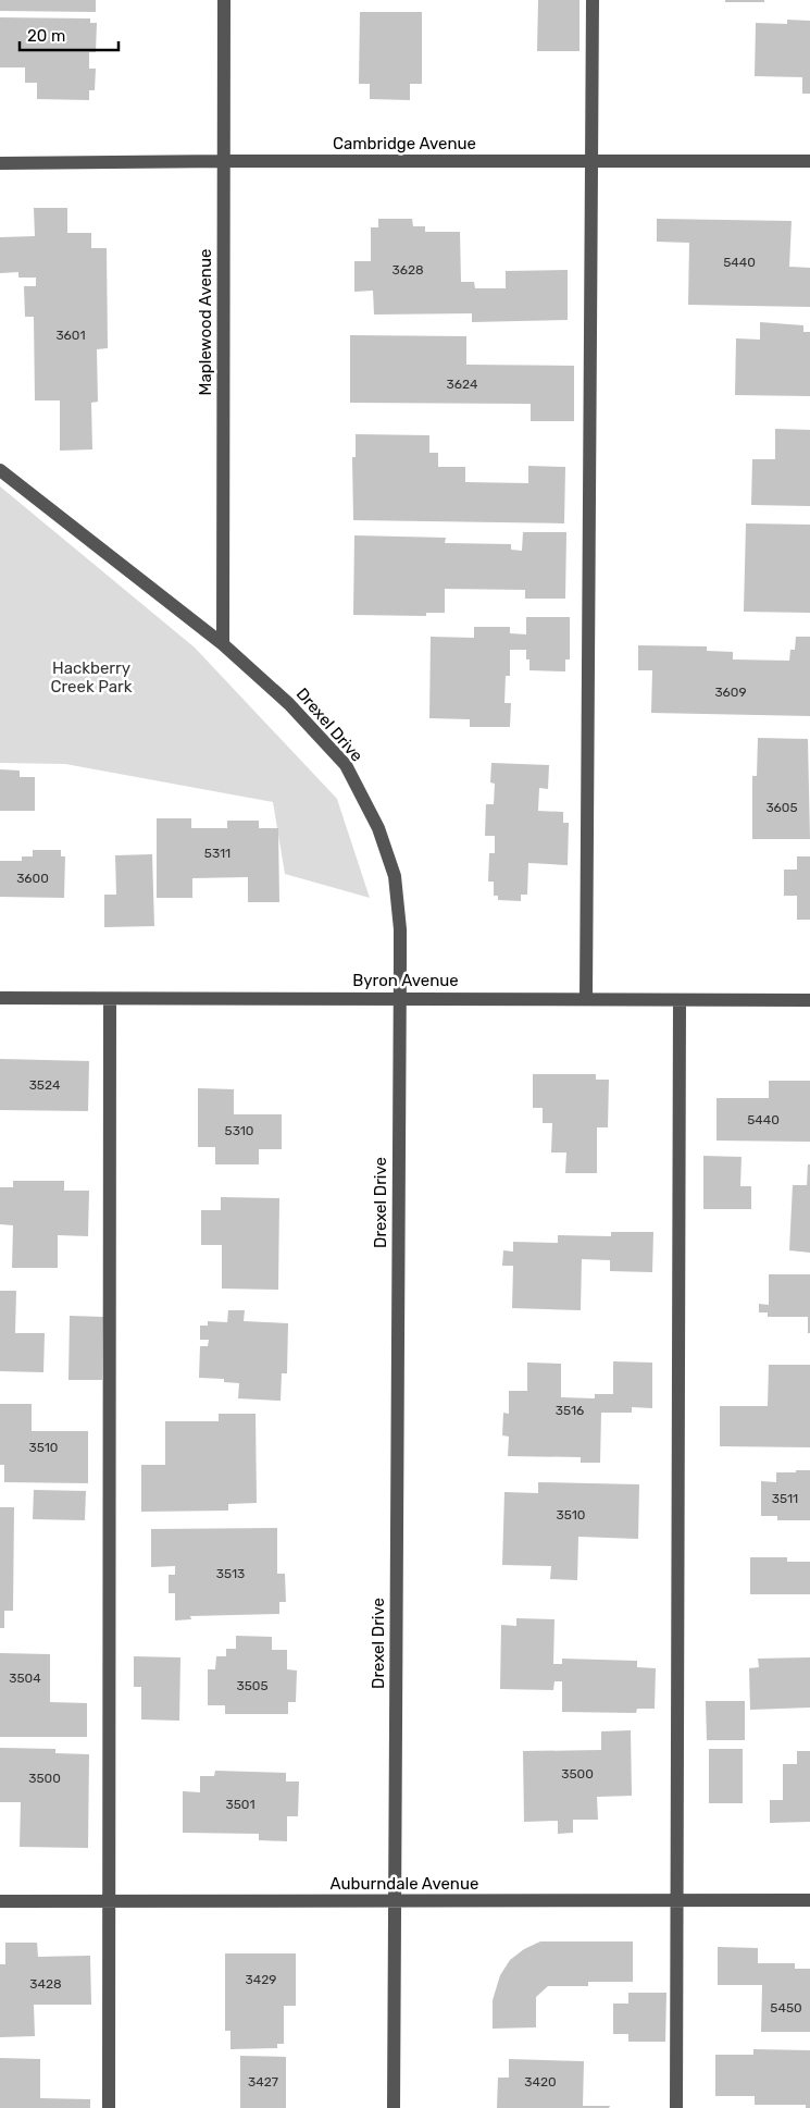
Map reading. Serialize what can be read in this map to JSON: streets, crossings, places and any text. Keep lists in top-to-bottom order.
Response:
{
  "streets": {
    "street": [
      "Cambridge Avenue",
      "Maplewood Avenue",
      "Drexel Drive",
      "Byron Avenue",
      "Auburndale Avenue"
    ]
  },
  "crossings": [
    ["Cambridge Avenue", "Maplewood Avenue"],
    ["Maplewood Avenue", "Drexel Drive"],
    ["Drexel Drive", "Byron Avenue"],
    ["Drexel Drive", "Auburndale Avenue"]
  ],
  "parks": ["Hackberry Creek Park"],
  "house_numbers": [
    "5440",
    "3628",
    "3601",
    "3624",
    "3609",
    "3605",
    "5311",
    "3600",
    "3524",
    "5440",
    "5310",
    "3516",
    "3510",
    "3511",
    "3510",
    "3513",
    "3504",
    "3505",
    "3500",
    "3500",
    "3501",
    "3429",
    "3428",
    "5450",
    "3427",
    "3420"
  ],
  "scale_bar": "20 m"
}
